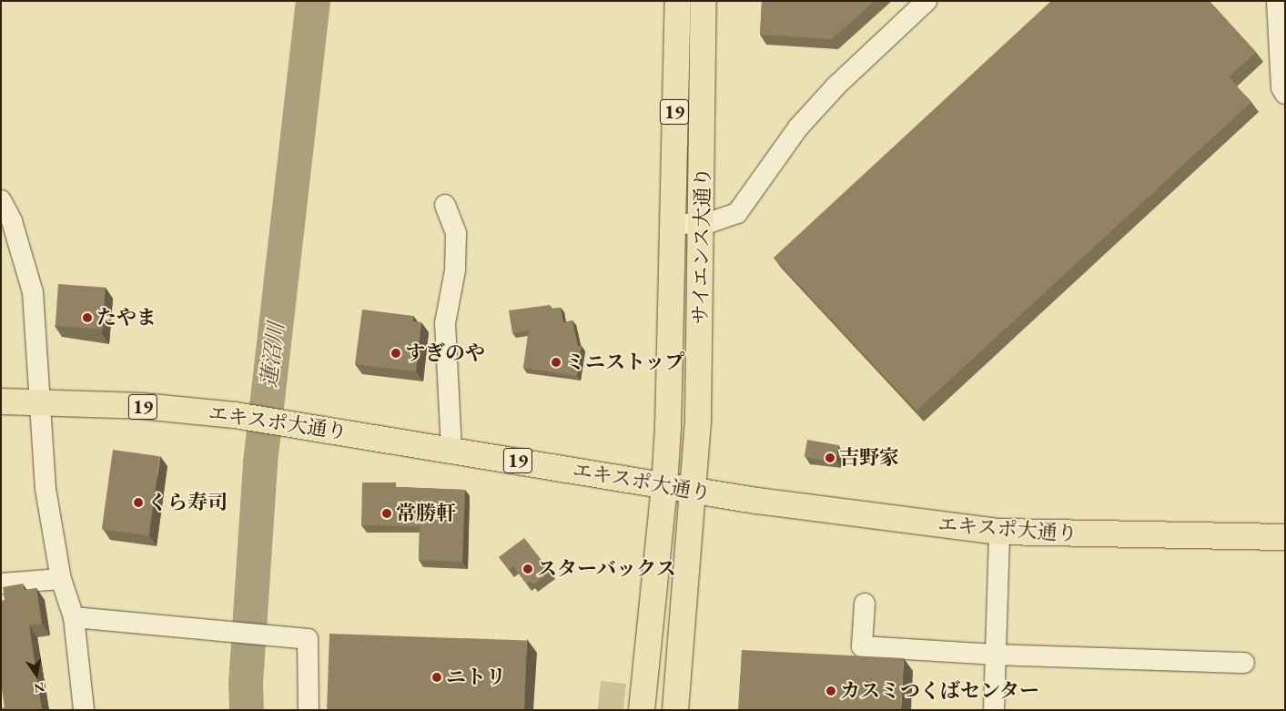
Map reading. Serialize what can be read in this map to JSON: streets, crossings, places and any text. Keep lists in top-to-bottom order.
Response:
{
  "streets": {
    "main road": ["19", "サイエンス大通り", "エキスポ大通り"]
  },
  "crossings": [
    ["19", "サイエンス大通り"],
    ["19", "エキスポ大通り"],
    ["サイエンス大通り", "エキスポ大通り"]
  ],
  "water": ["蓮沼川"],
  "places": [
    "たやま",
    "すぎのや",
    "ミニストップ",
    "吉野家",
    "くら寿司",
    "常勝軒",
    "スターバックス",
    "ニトリ",
    "カスミつくばセンター"
  ],
  "north": "bottom"
}
